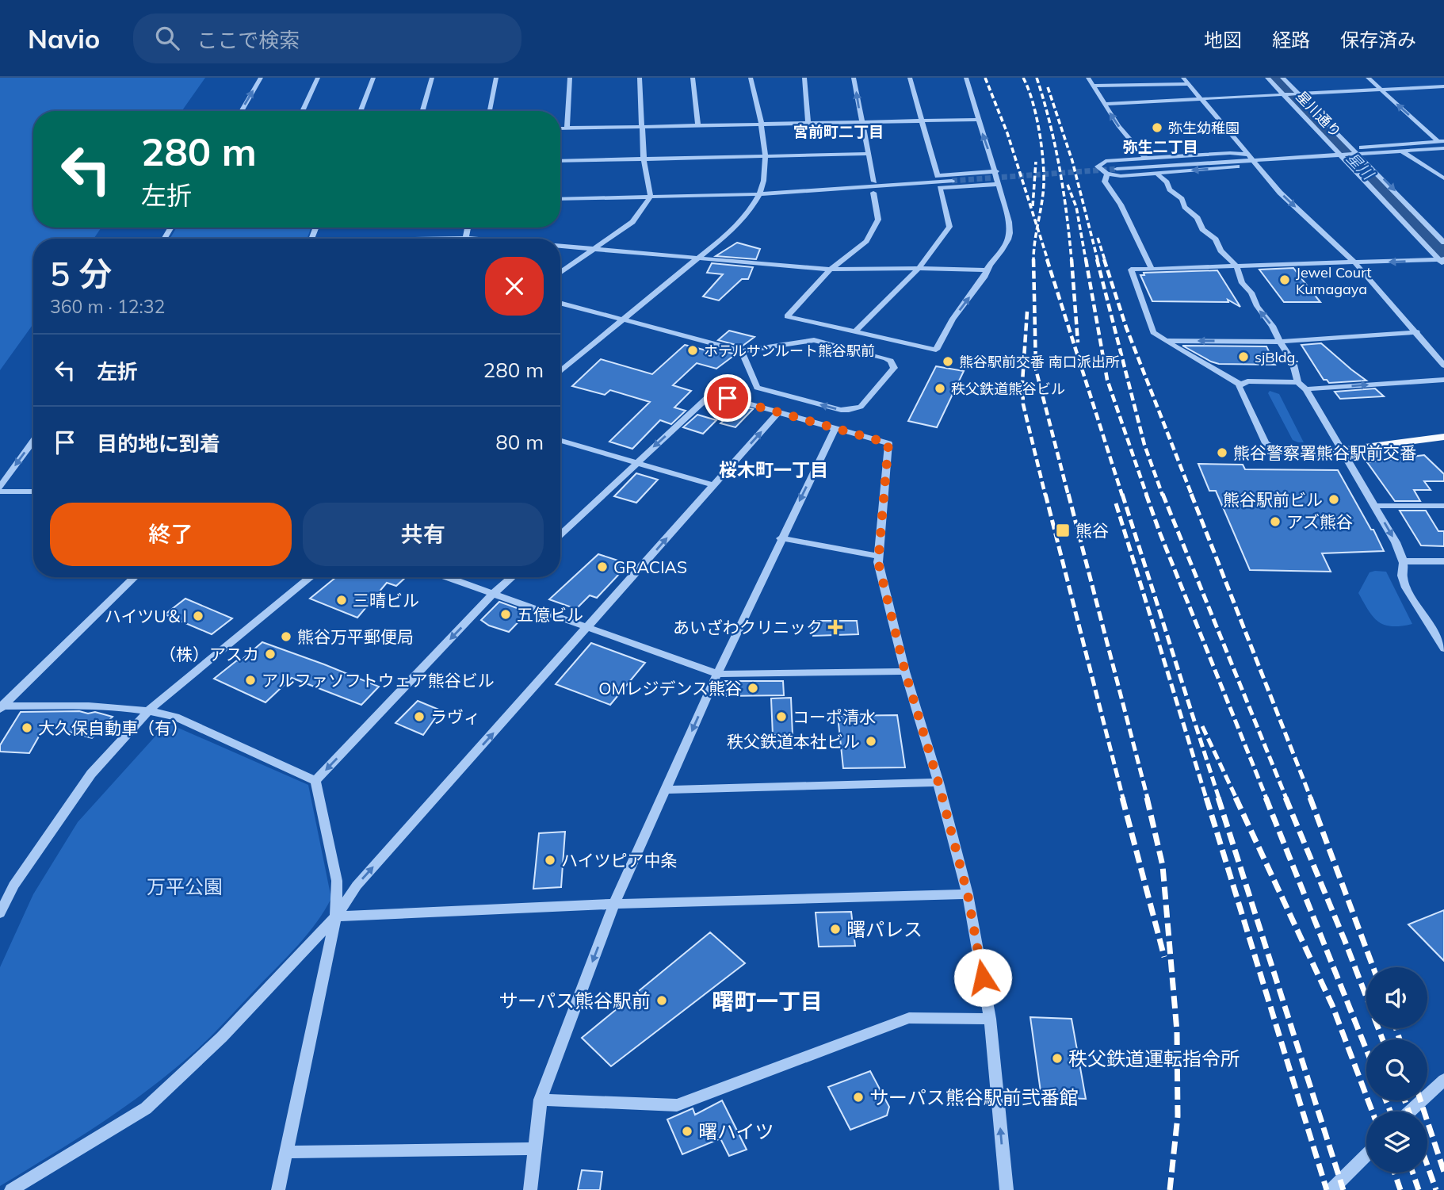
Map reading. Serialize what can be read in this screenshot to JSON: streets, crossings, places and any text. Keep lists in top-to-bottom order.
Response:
{
  "streets": {
    "street": ["星川通り"]
  },
  "districts": [
    "宮前町二丁目",
    "弥生二丁目",
    "桜木町一丁目",
    "曙町一丁目"
  ],
  "water": ["星川"],
  "parks": ["万平公園"],
  "places": {
    "other": [
      "弥生幼稚園",
      "Jewel Court Kumagaya",
      "ホテルサンルート熊谷駅前",
      "sjBldg.",
      "熊谷駅前交番 南口派出所",
      "秩父鉄道熊谷ビル",
      "熊谷警察署熊谷駅前交番",
      "熊谷駅前ビル",
      "アズ熊谷",
      "GRACIAS",
      "三晴ビル",
      "五億ビル",
      "ハイツU＆I",
      "熊谷万平郵便局",
      "（株）アスカ",
      "アルファソフトウェア熊谷ビル",
      "OMレジデンス熊谷",
      "ラヴィ",
      "コーポ清水",
      "大久保自動車（有）",
      "秩父鉄道本社ビル",
      "ハイツピア中条",
      "曙パレス",
      "サーパス熊谷駅前",
      "秩父鉄道運転指令所",
      "サーパス熊谷駅前弐番館",
      "曙ハイツ"
    ],
    "transit": ["熊谷"],
    "health": ["あいざわクリニック"]
  },
  "page": {
    "header": "Navio",
    "search": "ここで検索",
    "nav": ["地図", "経路", "保存済み"],
    "turn": ["280 m", "左折"],
    "heading": ["5 分", "360 m · 12:32"],
    "list": [
      {
        "name": "左折",
        "value": "280 m"
      },
      {
        "name": "目的地に到着",
        "value": "80 m"
      }
    ],
    "buttons": ["終了", "共有"]
  }
}
